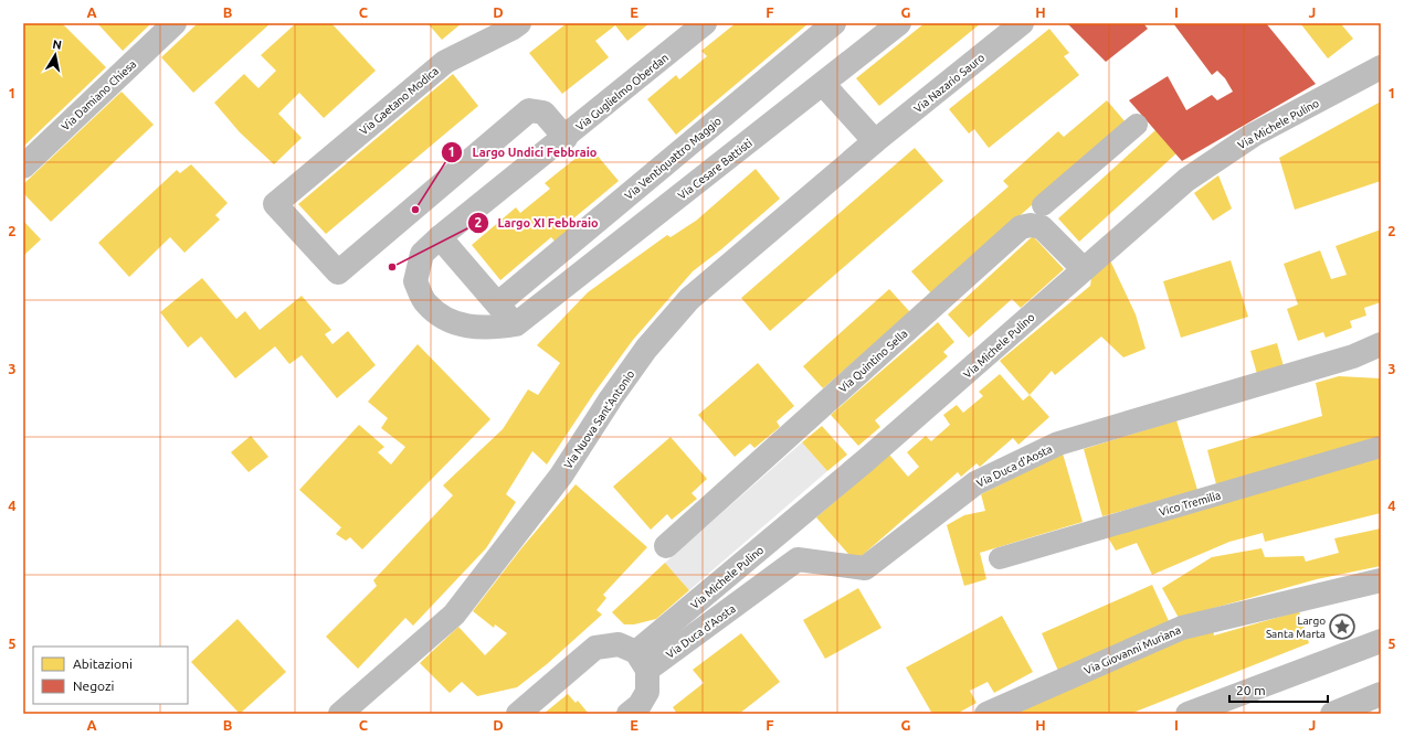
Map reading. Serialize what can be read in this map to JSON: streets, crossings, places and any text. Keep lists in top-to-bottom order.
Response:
{
  "streets": {
    "street": [
      "Via Nazario Sauro",
      "Via Guglielmo Oberdan",
      "Via Damiano Chiesa",
      "Via Gaetano Modica",
      "Via Michele Pulino",
      "Via Ventiquattro Maggio",
      "Via Cesare Battisti",
      "Via Quintino Sella",
      "Via Nuova Sant'Antonio",
      "Via Duca d'Aosta",
      "Vico Tremilia",
      "Via Giovanni Muriana"
    ]
  },
  "crossings": [
    ["Via Nazario Sauro", "Via Nuova Sant'Antonio"],
    ["Via Guglielmo Oberdan", "Via Gaetano Modica"],
    ["Via Guglielmo Oberdan", "Via Cesare Battisti"],
    ["Via Michele Pulino", "Via Quintino Sella"],
    ["Via Michele Pulino", "Via Duca d'Aosta"]
  ],
  "places": {
    "other": ["Largo Undici Febbraio", "Largo XI Febbraio"],
    "place": ["Largo Santa Marta"]
  },
  "legend": ["Abitazioni", "Negozi"],
  "scale_bar": "20 m",
  "north": "top",
  "grid": {
    "columns": [
      "A",
      "B",
      "C",
      "D",
      "E",
      "F",
      "G",
      "H",
      "I",
      "J"
    ],
    "rows": [
      "1",
      "2",
      "3",
      "4",
      "5"
    ]
  }
}
